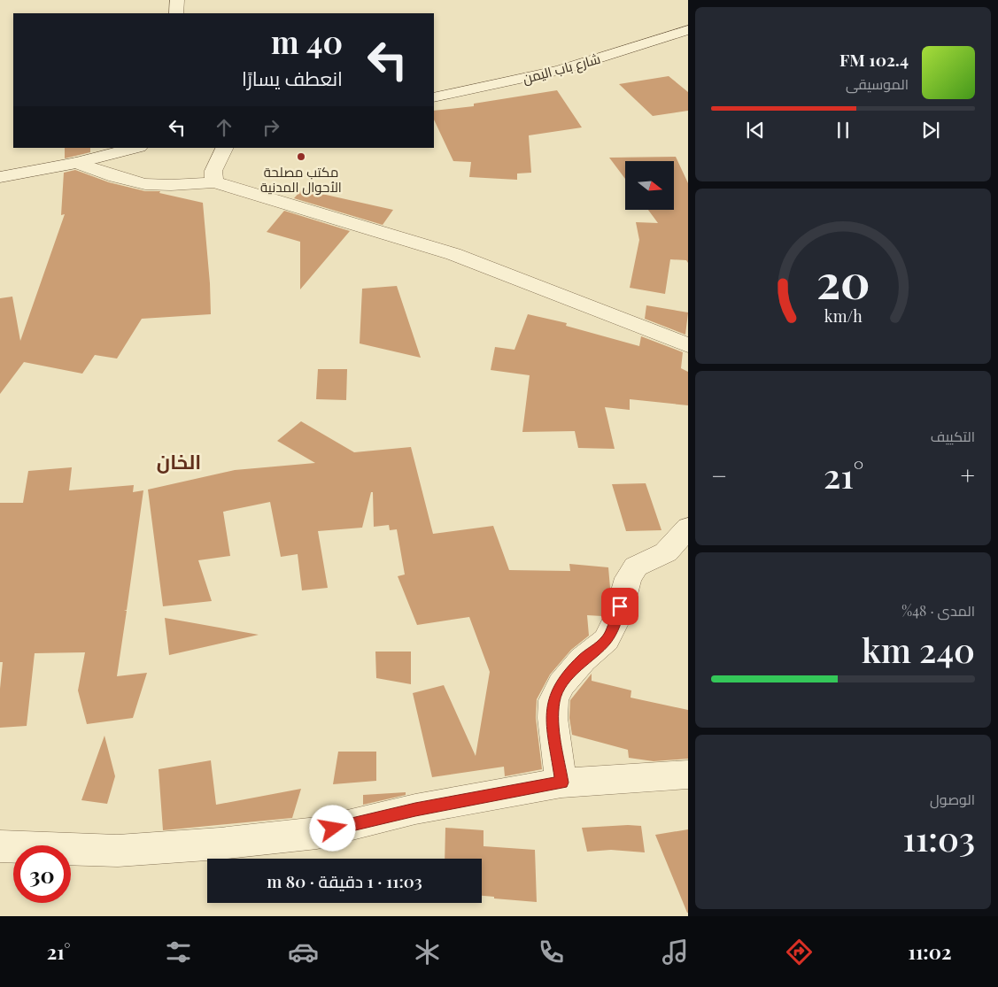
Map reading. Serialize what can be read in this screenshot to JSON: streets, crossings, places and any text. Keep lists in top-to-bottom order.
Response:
{
  "streets": {
    "street": ["شارع باب اليمن"]
  },
  "districts": ["الخان"],
  "places": ["مكتب مصلحة الأحوال المدنية"],
  "north": "right",
  "page": {
    "turn": ["40 m", "انعطف يسارًا"],
    "song": ["102.4 FM", "الموسيقى"],
    "tile": [
      "التكييف",
      ["المدى · 48%", "240 km"],
      ["الوصول", "11:03"]
    ],
    "heat": ["−", "21°", "+"],
    "limit": "30",
    "trip": "11:03 · 1 دقيقة · 80 m",
    "tabs": ["11:02", "21°"],
    "gauge": ["20", "km/h"]
  }
}
